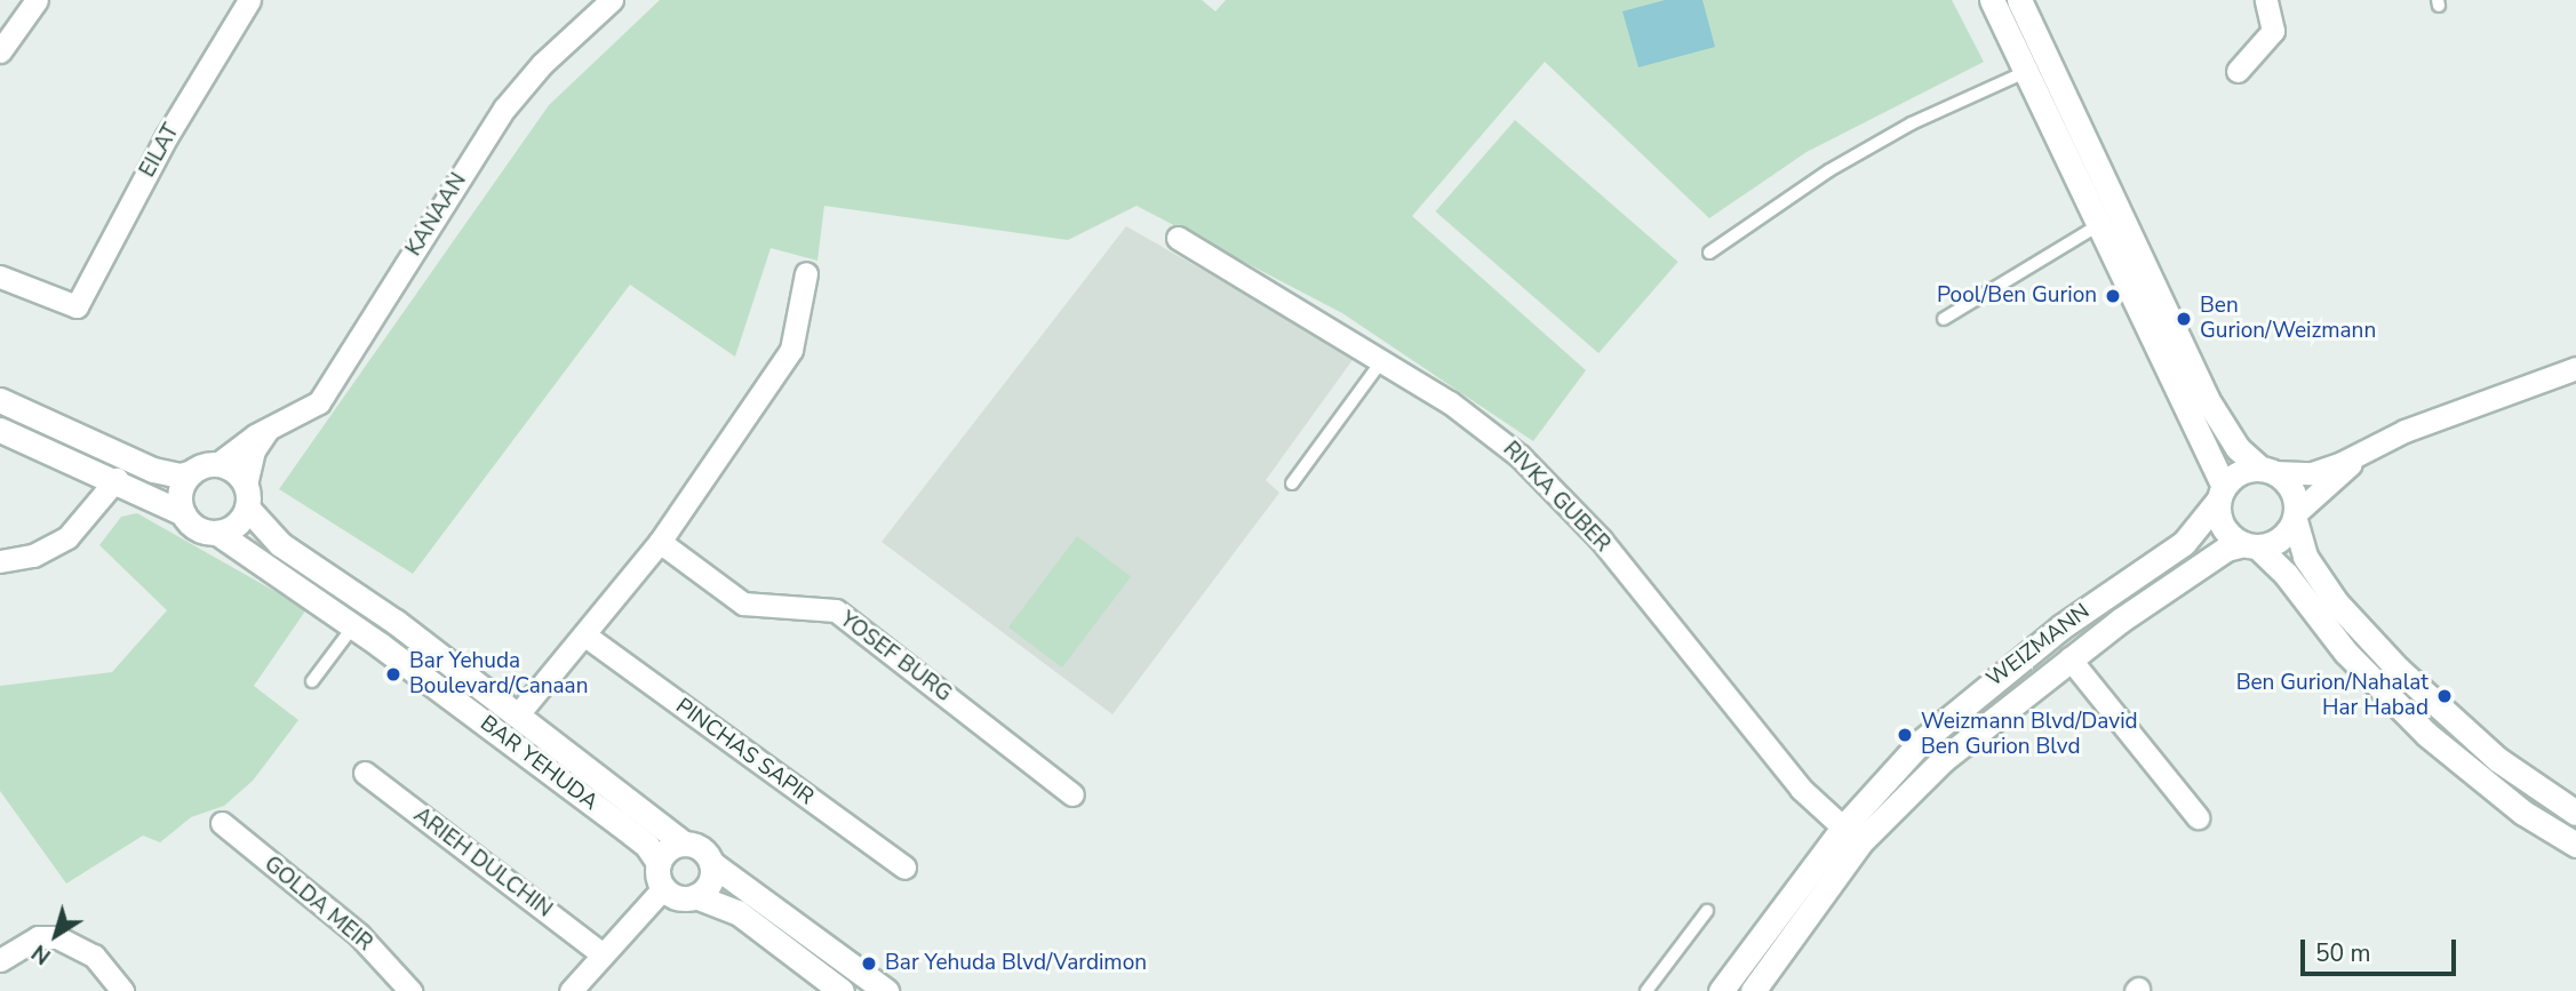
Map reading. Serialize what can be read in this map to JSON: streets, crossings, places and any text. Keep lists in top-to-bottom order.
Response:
{
  "streets": {
    "street": [
      "EILAT",
      "KANAAN",
      "RIVKA GUBER",
      "WEIZMANN",
      "YOSEF BURG",
      "PINCHAS SAPIR",
      "BAR YEHUDA",
      "ARIEH DULCHIN",
      "GOLDA MEIR"
    ]
  },
  "crossings": [
    ["KANAAN", "BAR YEHUDA"],
    ["RIVKA GUBER", "WEIZMANN"]
  ],
  "places": [
    "Pool/Ben Gurion",
    "Ben Gurion/Weizmann",
    "Bar Yehuda Boulevard/Canaan",
    "Ben Gurion/Nahalat Har Habad",
    "Weizmann Blvd/David Ben Gurion Blvd",
    "Bar Yehuda Blvd/Vardimon"
  ],
  "scale_bar": "50 m",
  "north": "bottom left"
}
